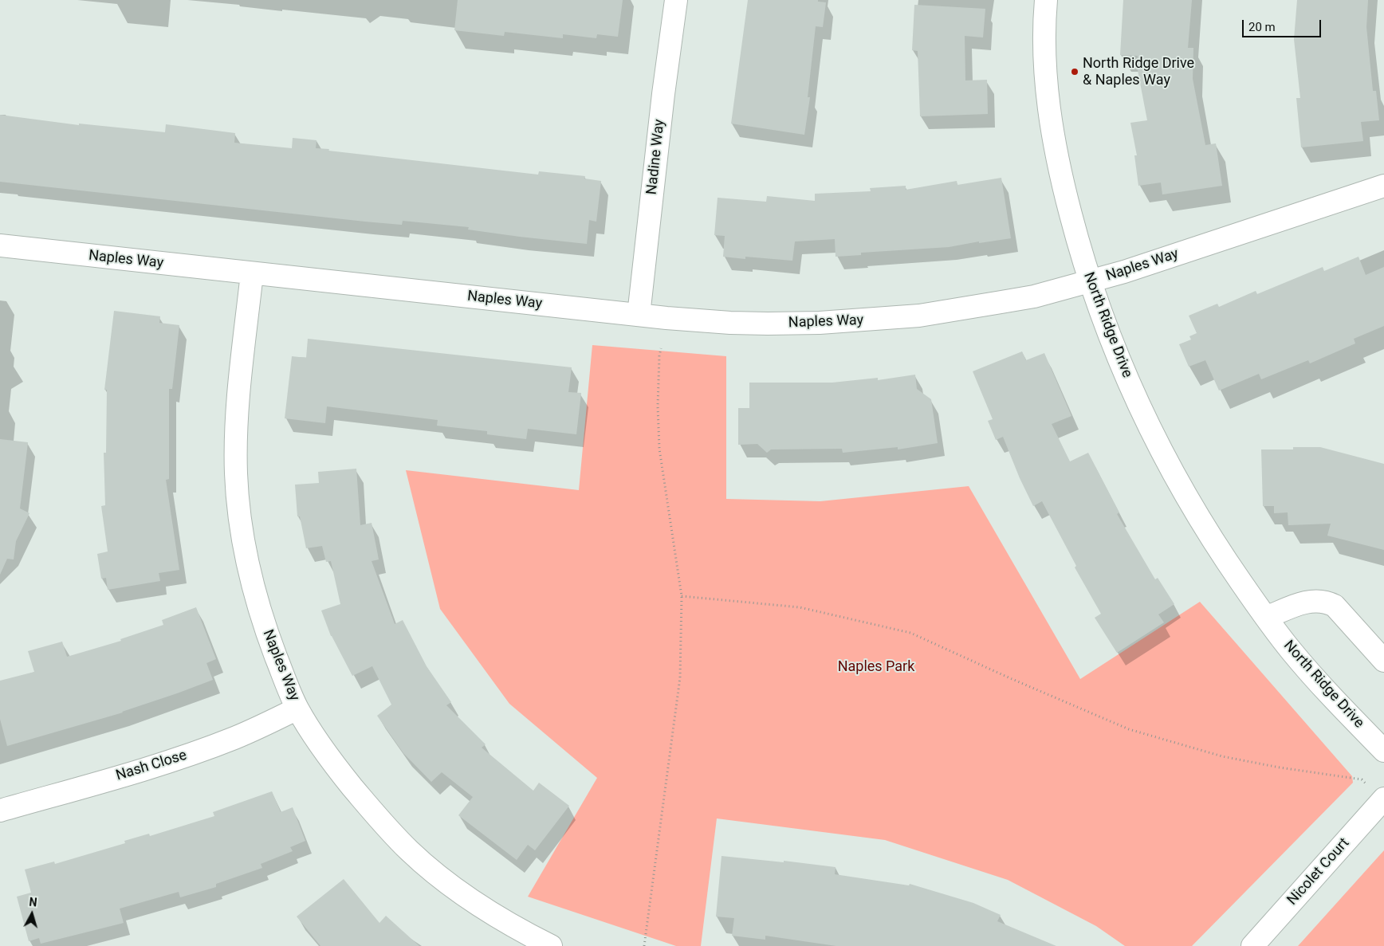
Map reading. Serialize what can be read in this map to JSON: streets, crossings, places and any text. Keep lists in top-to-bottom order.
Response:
{
  "streets": {
    "street": [
      "Nadine Way",
      "Naples Way",
      "North Ridge Drive",
      "Nash Close",
      "Nicolet Court"
    ]
  },
  "crossings": [
    ["Nadine Way", "Naples Way"],
    ["Naples Way", "North Ridge Drive"],
    ["Naples Way", "Nash Close"]
  ],
  "parks": ["Naples Park"],
  "places": ["North Ridge Drive & Naples Way"],
  "scale_bar": "20 m",
  "north": "top"
}
